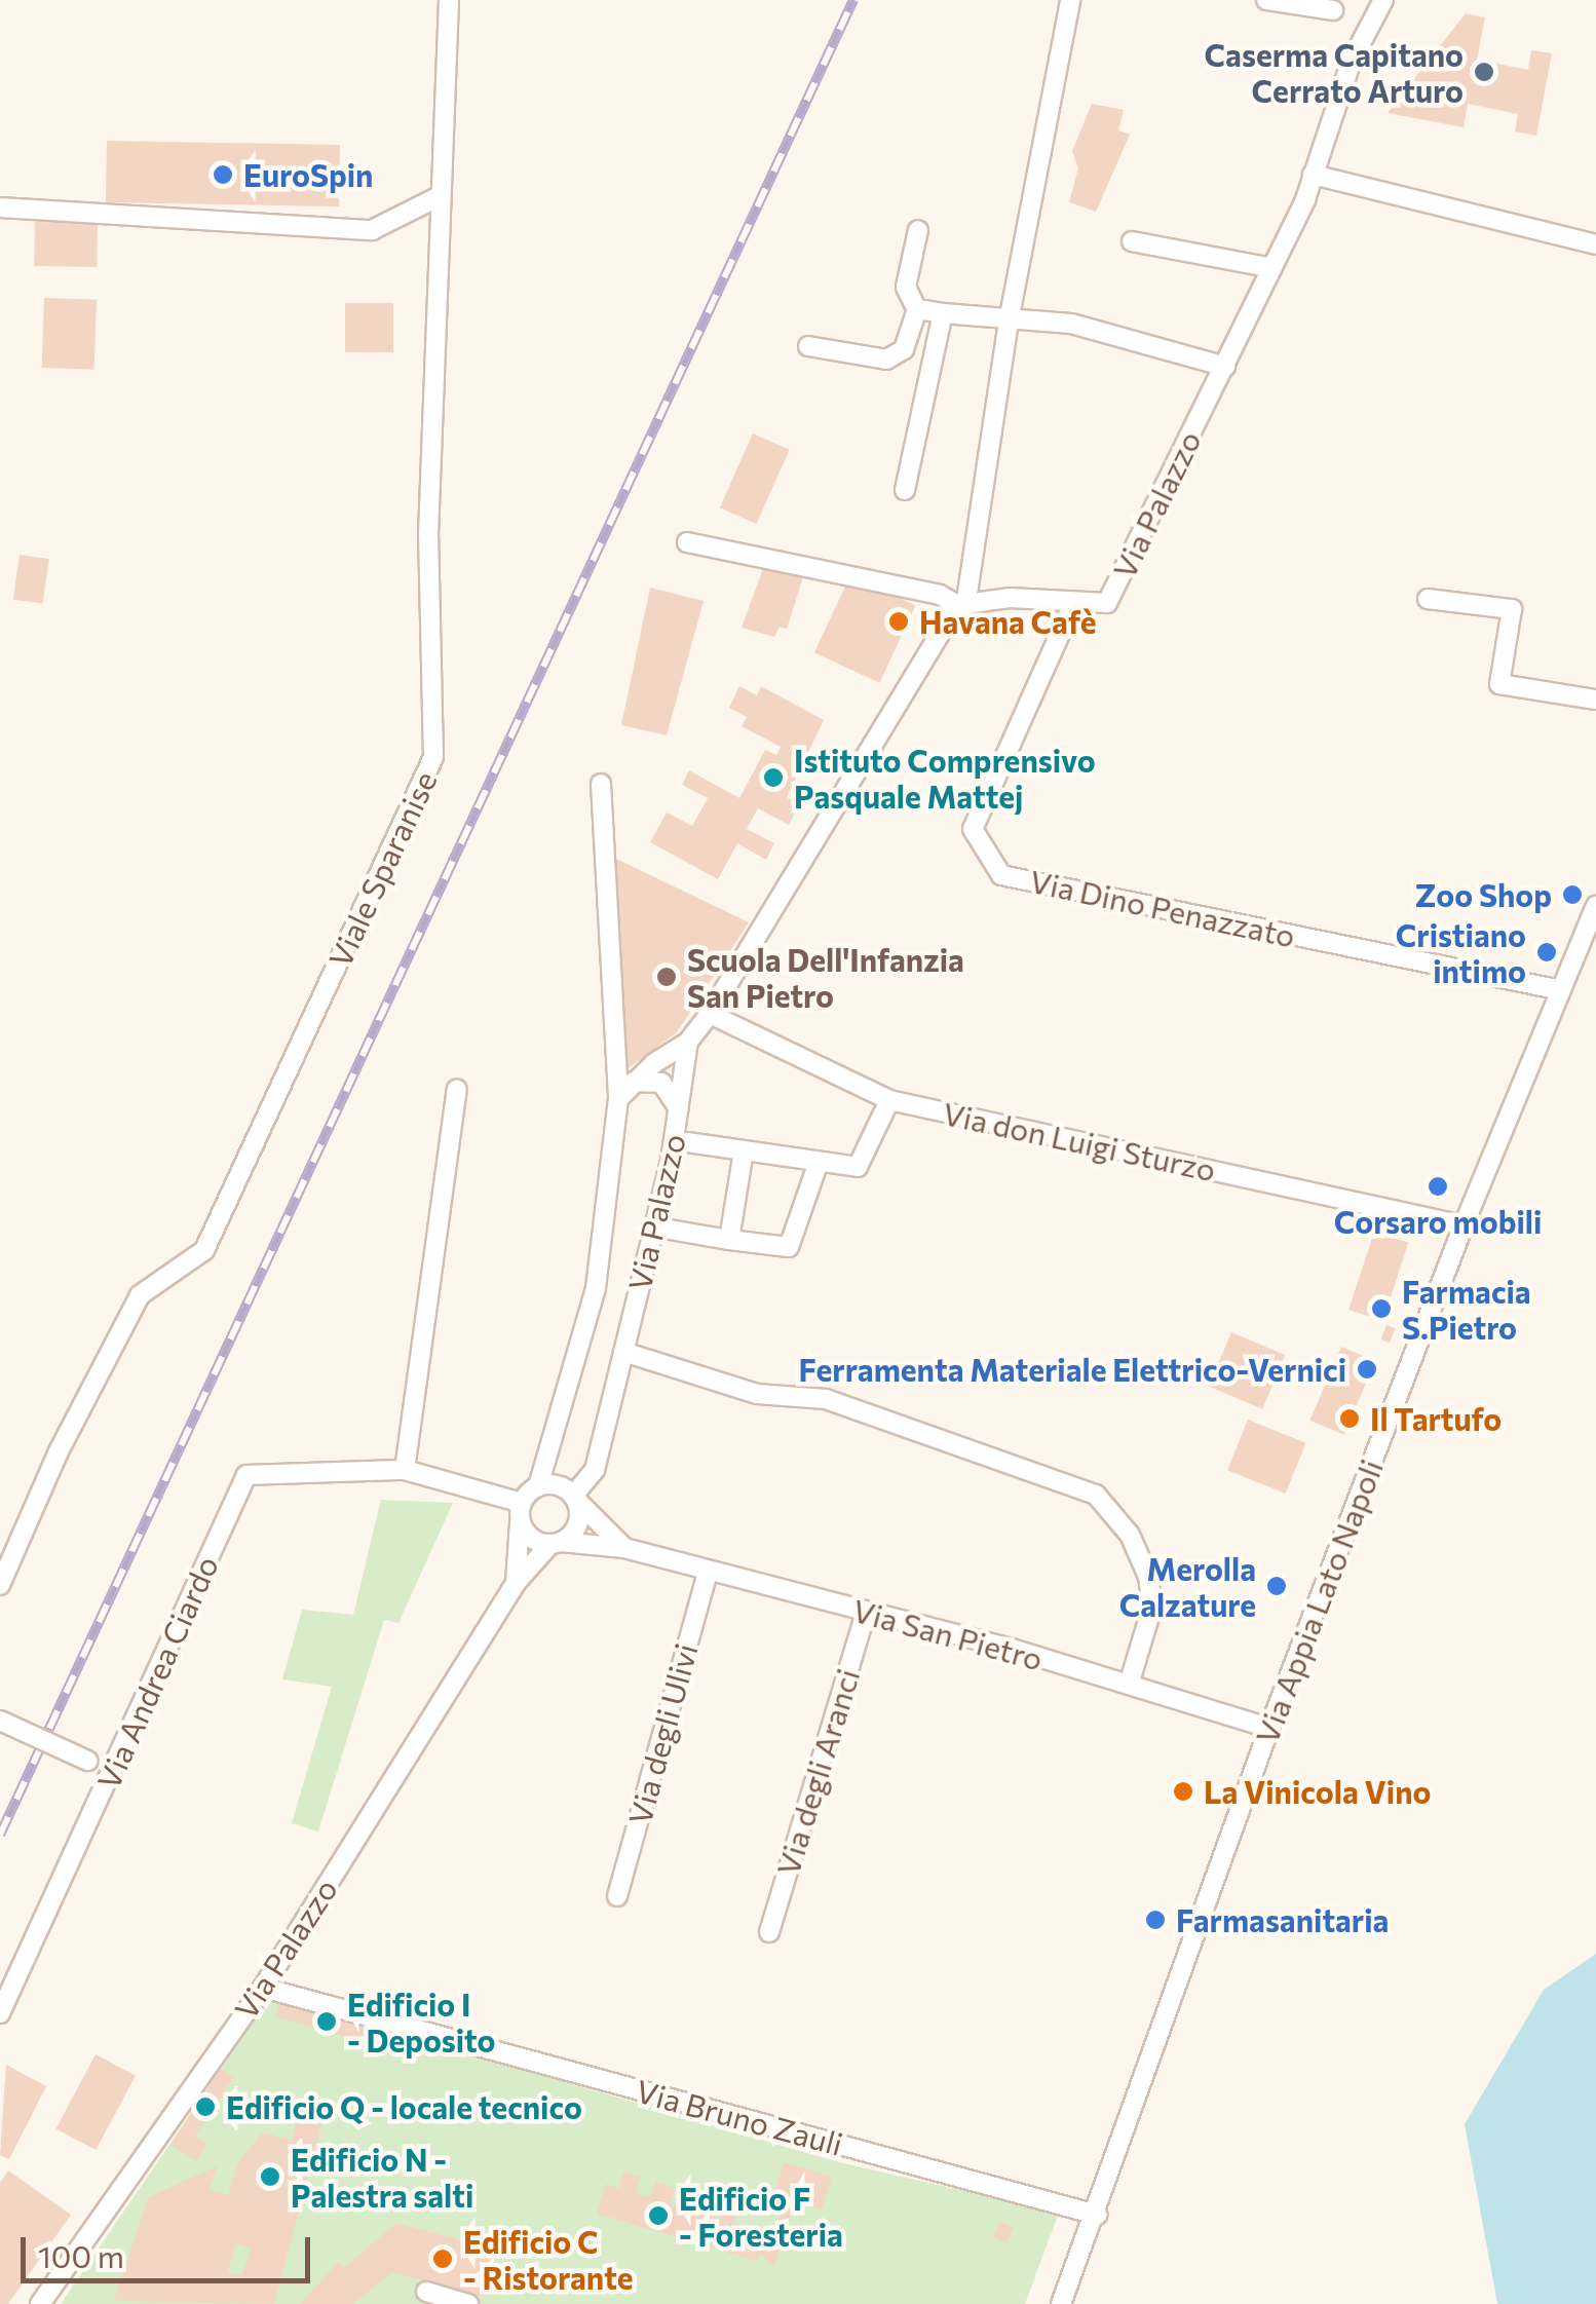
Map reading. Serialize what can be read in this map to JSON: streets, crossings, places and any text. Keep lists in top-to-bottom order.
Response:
{
  "streets": {
    "street": [
      "Via Palazzo",
      "Viale Sparanise",
      "Via Dino Penazzato",
      "Via don Luigi Sturzo",
      "Via Appia Lato Napoli",
      "Via San Pietro",
      "Via Andrea Ciardo",
      "Via degli Ulivi",
      "Via degli Aranci",
      "Via Bruno Zauli"
    ]
  },
  "crossings": [
    ["Via Palazzo", "Via Dino Penazzato"],
    ["Via Palazzo", "Via San Pietro"],
    ["Via Palazzo", "Via Andrea Ciardo"],
    ["Via Palazzo", "Via Bruno Zauli"],
    ["Via Dino Penazzato", "Via Appia Lato Napoli"],
    ["Via don Luigi Sturzo", "Via Appia Lato Napoli"],
    ["Via Appia Lato Napoli", "Via San Pietro"],
    ["Via Appia Lato Napoli", "Via Bruno Zauli"],
    ["Via San Pietro", "Via Andrea Ciardo"],
    ["Via San Pietro", "Via degli Ulivi"],
    ["Via San Pietro", "Via degli Aranci"]
  ],
  "places": [
    "Caserma Capitano Cerrato Arturo",
    "EuroSpin",
    "Havana Cafè",
    "Istituto Comprensivo Pasquale Mattej",
    "Zoo Shop",
    "Cristiano intimo",
    "Scuola Dell'Infanzia San Pietro",
    "Corsaro mobili",
    "Farmacia S.Pietro",
    "Ferramenta Materiale Elettrico-Vernici",
    "Il Tartufo",
    "Merolla Calzature",
    "La Vinicola Vino",
    "Farmasanitaria",
    "Edificio I - Deposito",
    "Edificio Q - locale tecnico",
    "Edificio N - Palestra salti",
    "Edificio F - Foresteria",
    "Edificio C - Ristorante"
  ],
  "scale_bar": "100 m"
}
